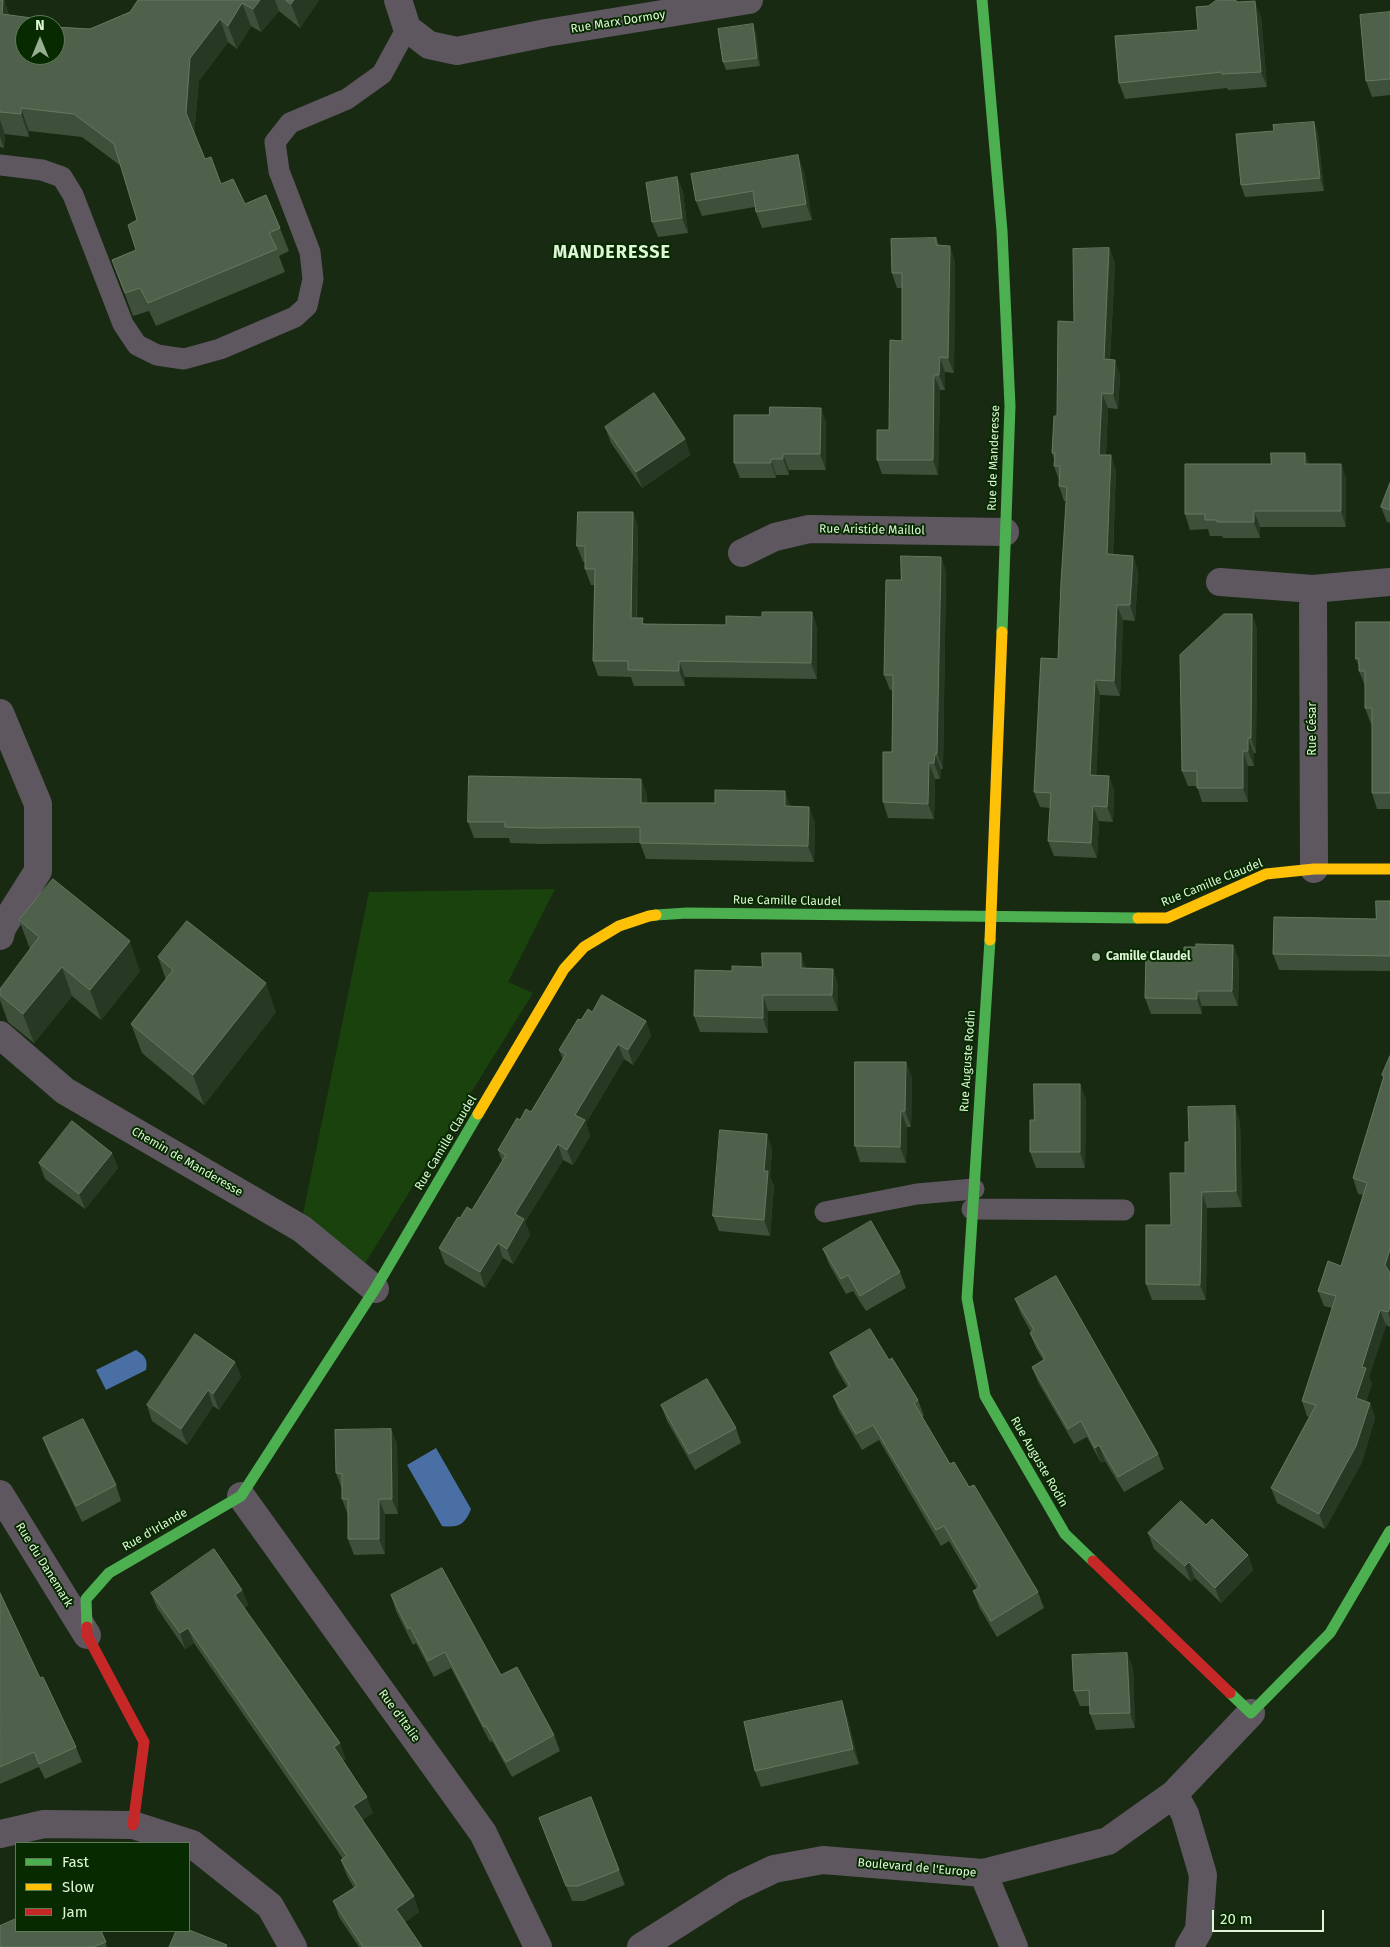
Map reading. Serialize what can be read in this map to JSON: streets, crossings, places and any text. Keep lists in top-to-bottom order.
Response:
{
  "streets": {
    "street": [
      "Rue Marx Dormoy",
      "Rue de Manderesse",
      "Rue Aristide Maillol",
      "Rue César",
      "Rue Camille Claudel",
      "Rue Auguste Rodin",
      "Chemin de Manderesse",
      "Rue d'Irlande",
      "Rue du Danemark",
      "Rue d'Italie",
      "Boulevard de l'Europe"
    ]
  },
  "crossings": [
    ["Rue de Manderesse", "Rue Aristide Maillol"],
    ["Rue de Manderesse", "Rue Camille Claudel"],
    ["Rue de Manderesse", "Rue Auguste Rodin"],
    ["Rue César", "Rue Camille Claudel"],
    ["Rue Camille Claudel", "Rue Auguste Rodin"],
    ["Rue Camille Claudel", "Chemin de Manderesse"],
    ["Rue Camille Claudel", "Rue d'Irlande"],
    ["Rue Auguste Rodin", "Boulevard de l'Europe"],
    ["Chemin de Manderesse", "Rue d'Irlande"],
    ["Rue d'Irlande", "Rue du Danemark"],
    ["Rue d'Irlande", "Rue d'Italie"]
  ],
  "districts": ["MANDERESSE"],
  "places": ["Camille Claudel"],
  "legend": ["Fast", "Slow", "Jam"],
  "scale_bar": "20 m",
  "north": "top"
}
